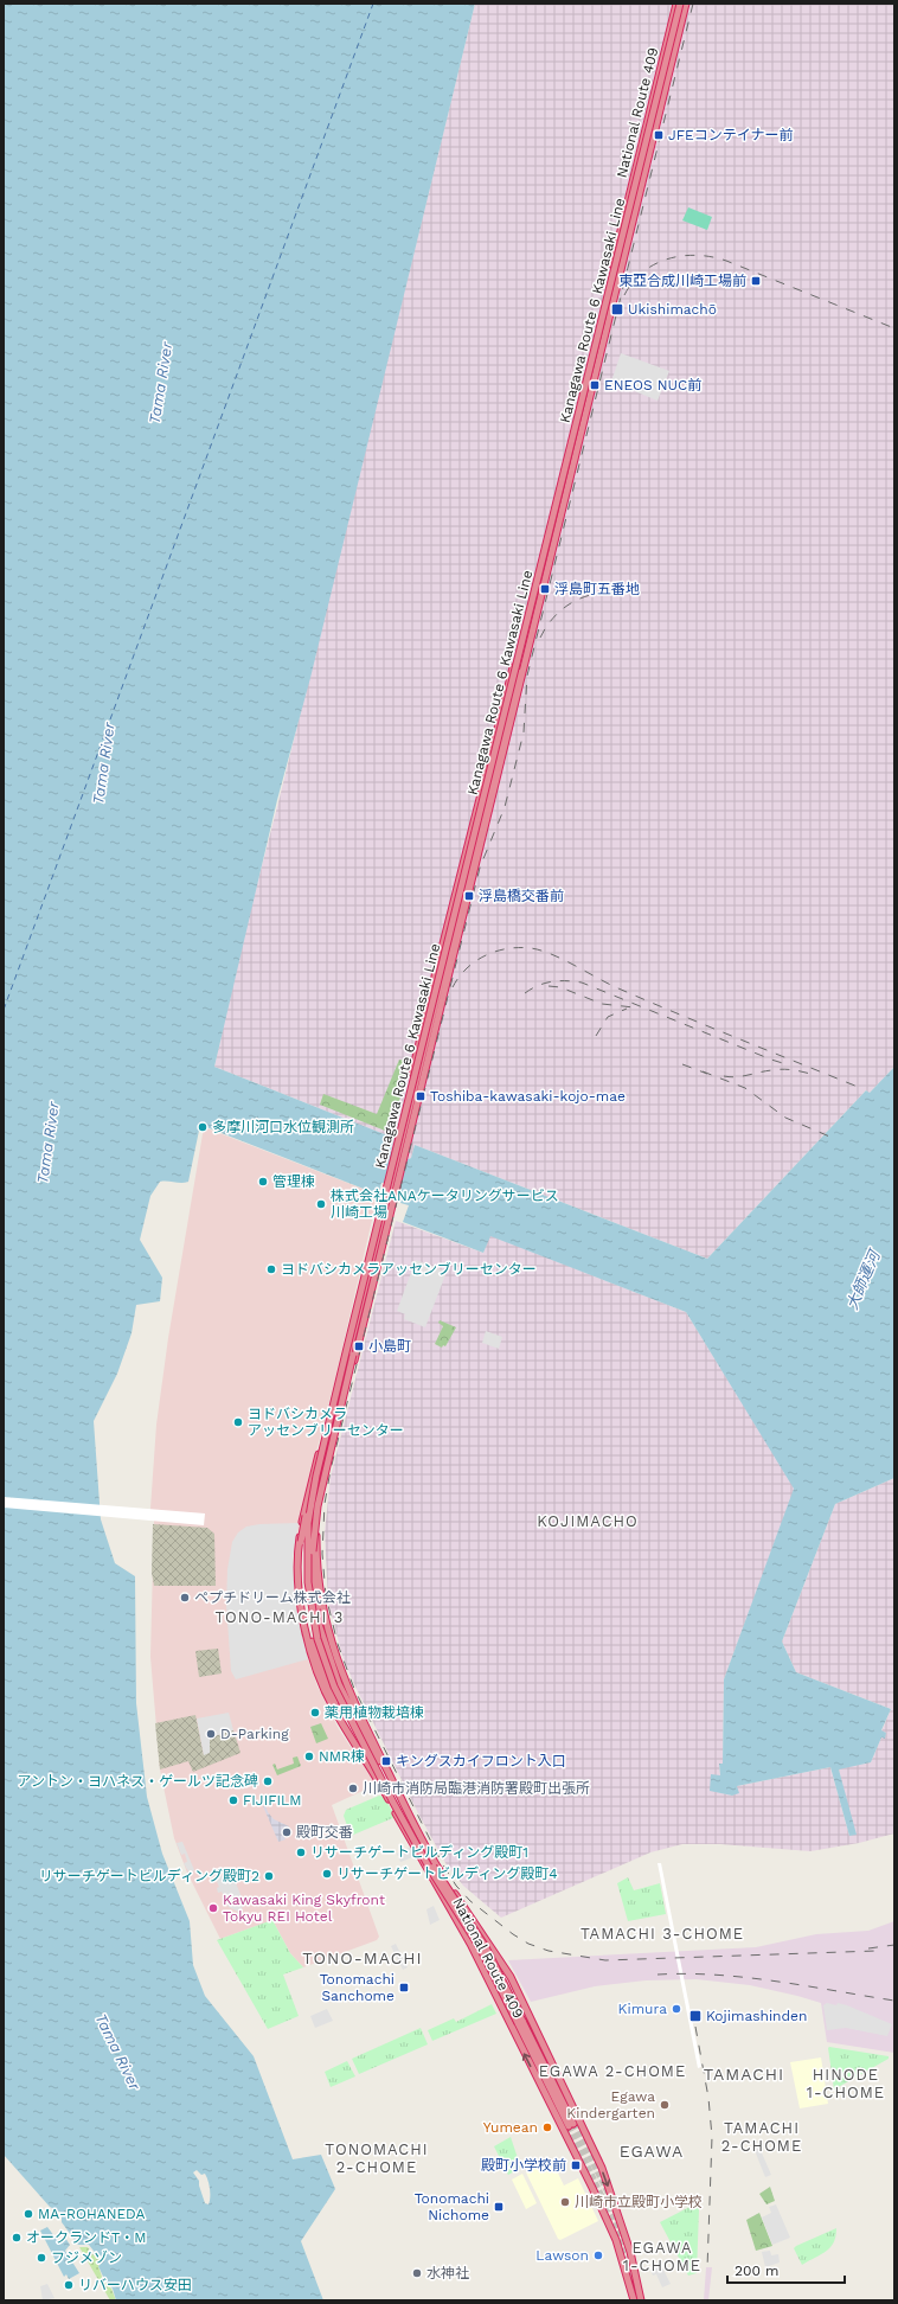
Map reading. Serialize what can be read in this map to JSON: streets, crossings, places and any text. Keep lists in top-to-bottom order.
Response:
{
  "streets": {
    "highway": ["National Route 409", "Kanagawa Route 6 Kawasaki Line"]
  },
  "crossings": [
    ["National Route 409", "Kanagawa Route 6 Kawasaki Line"]
  ],
  "districts": [
    "KOJIMACHO",
    "TONO-MACHI 3",
    "TAMACHI 3-CHOME",
    "TONO-MACHI",
    "EGAWA 2-CHOME",
    "TAMACHI",
    "HINODE 1-CHOME",
    "TAMACHI 2-CHOME",
    "TONOMACHI 2-CHOME",
    "EGAWA",
    "EGAWA 1-CHOME"
  ],
  "water": ["Tama River", "大師運河"],
  "places": {
    "transit": [
      "JFEコンテイナー前",
      "東亞合成川崎工場前",
      "Ukishimachō",
      "ENEOS NUC前",
      "浮島町五番地",
      "浮島橋交番前",
      "Toshiba-kawasaki-kojo-mae",
      "小島町",
      "キングスカイフロント入口",
      "Tonomachi Sanchome",
      "Kojimashinden",
      "殿町小学校前",
      "Tonomachi Nichome"
    ],
    "other": [
      "多摩川河口水位観測所",
      "管理棟",
      "株式会社ANAケータリングサービス 川崎工場",
      "ヨドバシカメラアッセンブリーセンター",
      "ヨドバシカメラ アッセンブリーセンター",
      "ペプチドリーム株式会社",
      "薬用植物栽培棟",
      "D-Parking",
      "NMR棟",
      "アントン・ヨハネス・ゲールツ記念碑",
      "川崎市消防局臨港消防署殿町出張所",
      "FIJIFILM",
      "殿町交番",
      "リサーチゲートビルディング殿町1",
      "リサーチゲートビルディング殿町4",
      "リサーチゲートビルディング殿町2",
      "Kawasaki King Skyfront Tokyu REI Hotel",
      "Kimura",
      "Egawa Kindergarten",
      "Yumean",
      "川崎市立殿町小学校",
      "MA-ROHANEDA",
      "オークランドT・M",
      "Lawson",
      "フジメゾン",
      "水神社",
      "リバーハウス安田"
    ]
  },
  "scale_bar": "200 m"
}
